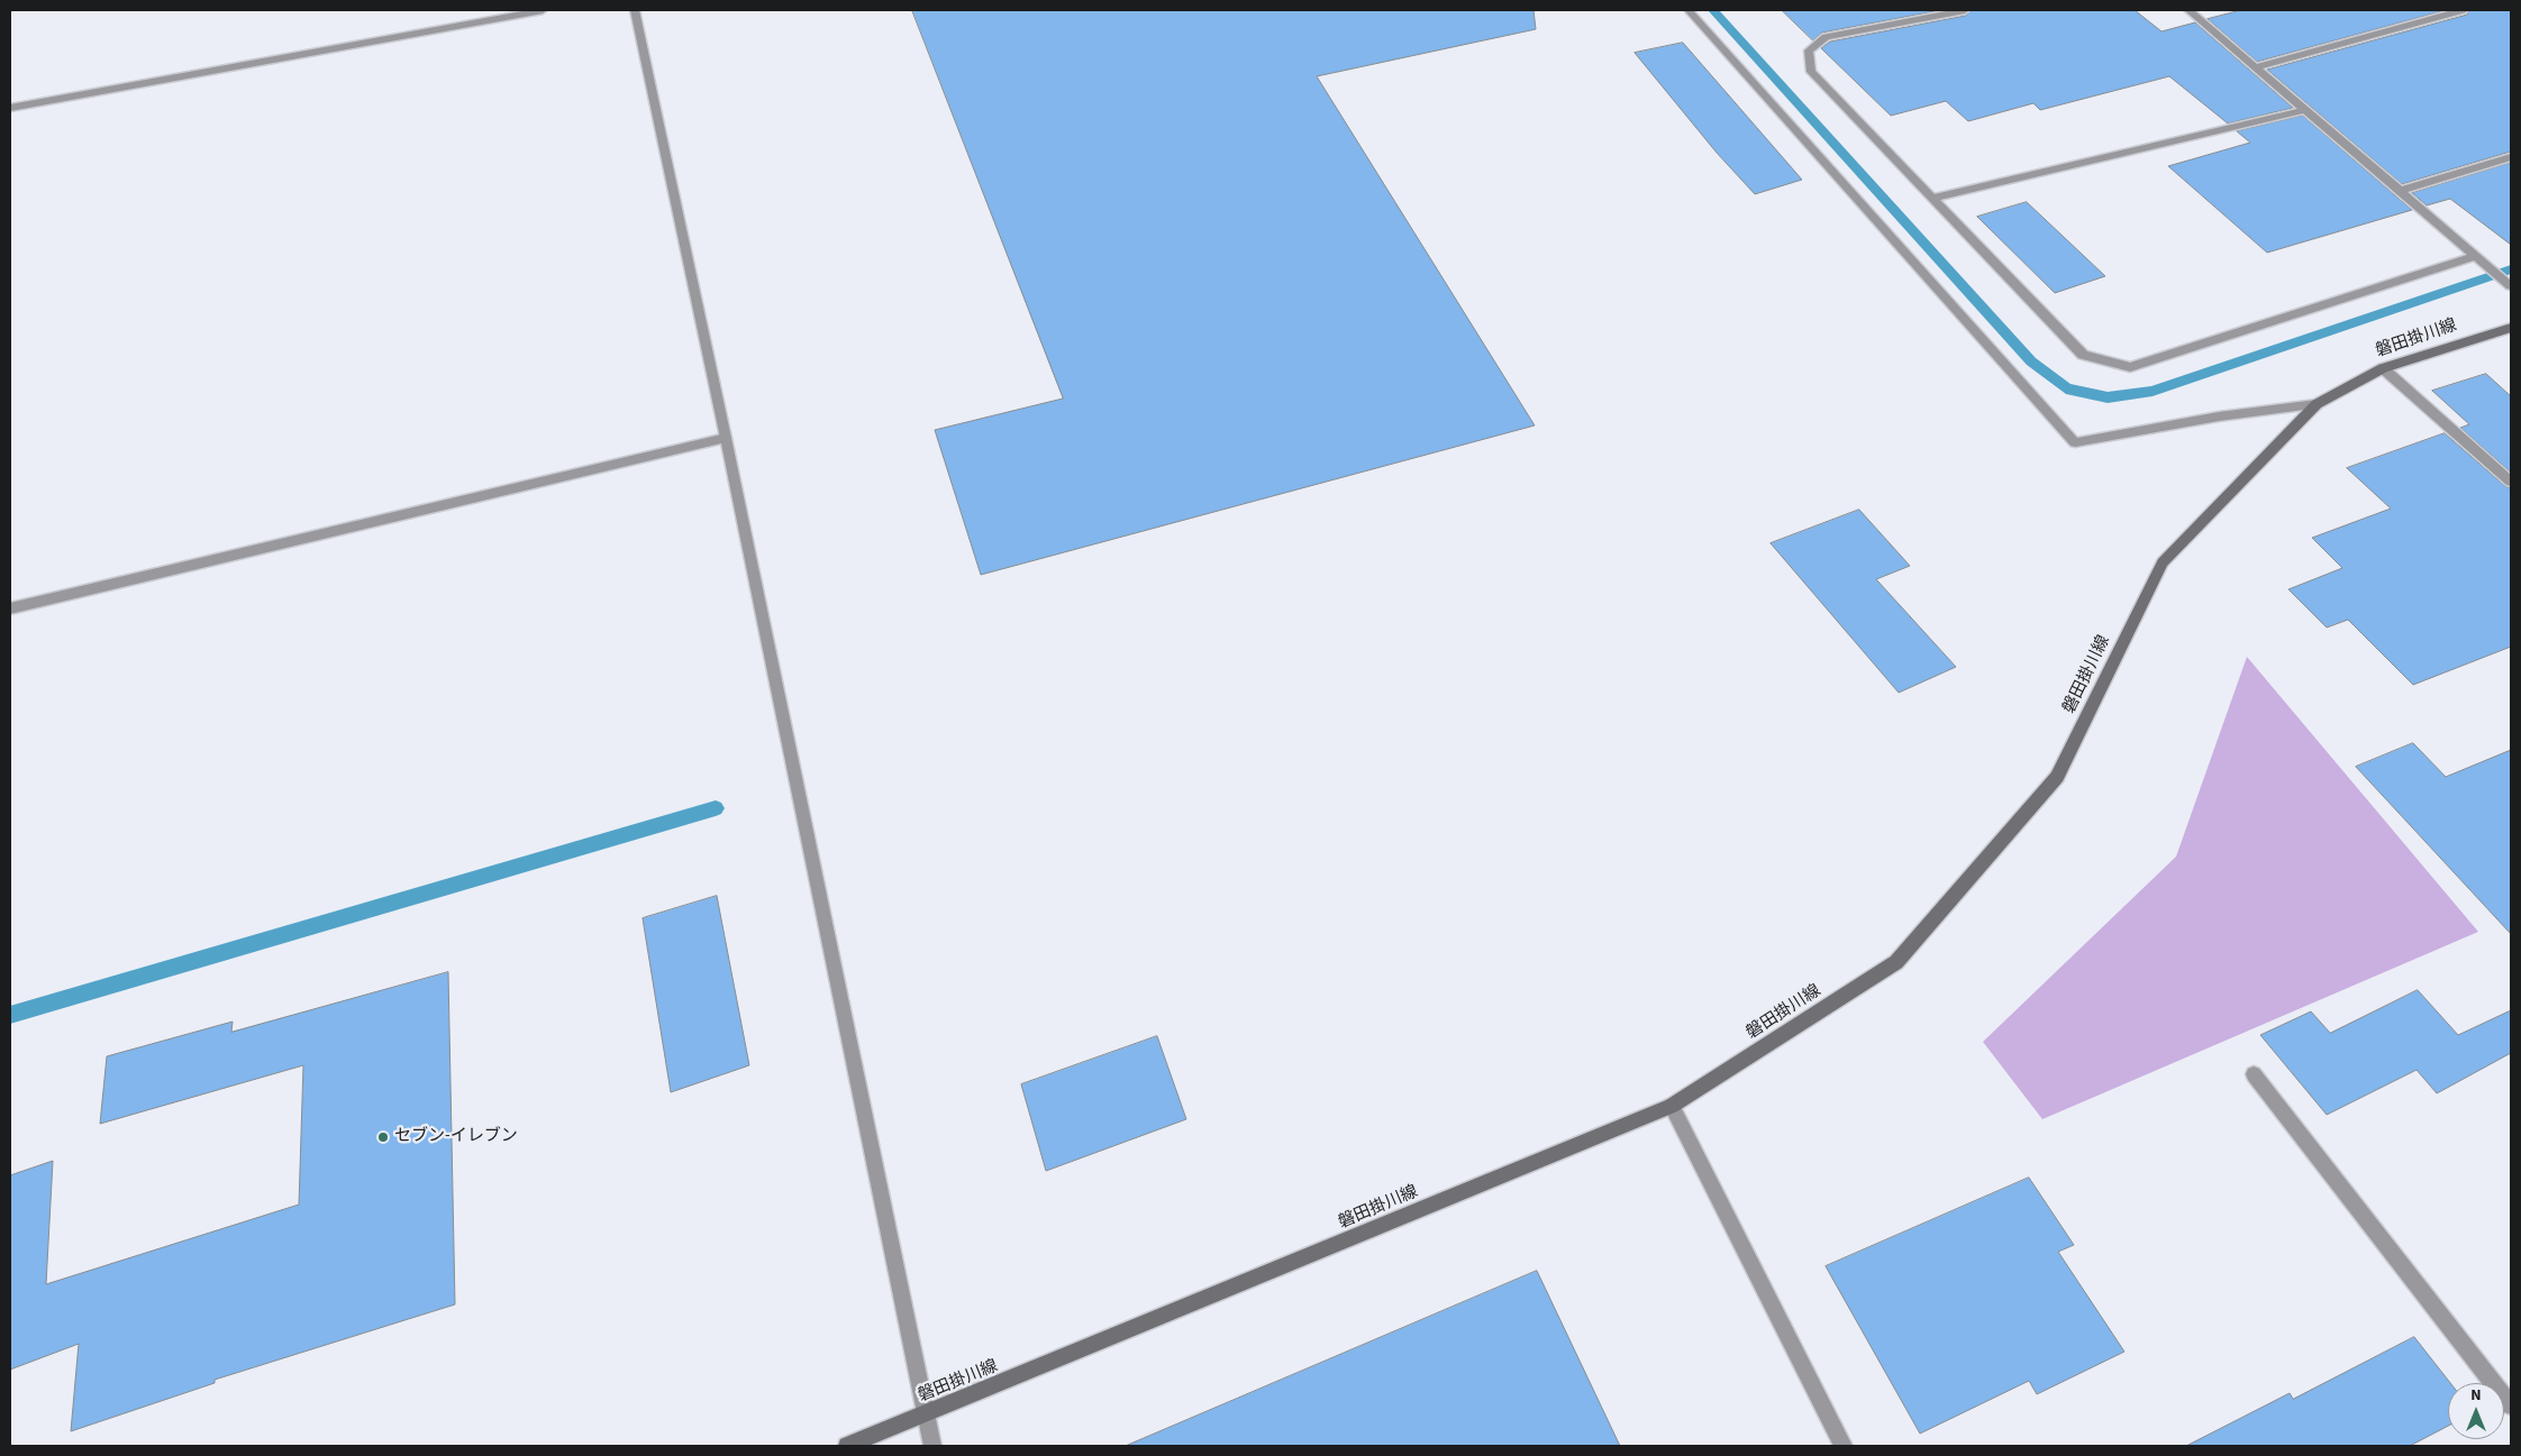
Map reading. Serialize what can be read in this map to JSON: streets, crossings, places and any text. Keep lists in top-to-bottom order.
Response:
{
  "streets": {
    "main road": ["磐田掛川線"]
  },
  "places": ["セブン-イレブン"],
  "north": "top"
}
